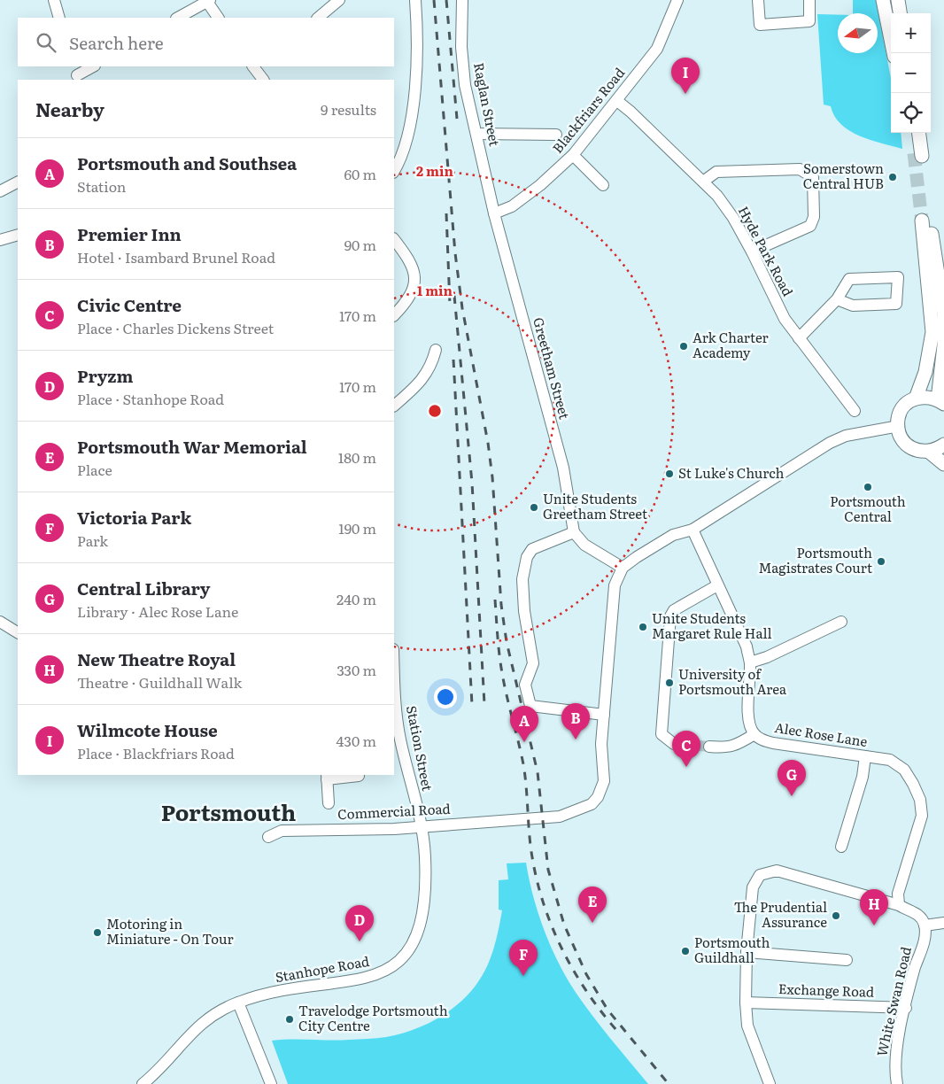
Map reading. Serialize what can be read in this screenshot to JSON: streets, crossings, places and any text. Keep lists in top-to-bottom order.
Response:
{
  "streets": {
    "street": [
      "Raglan Street",
      "Blackfriars Road",
      "Hyde Park Road",
      "Greetham Street",
      "Alec Rose Lane",
      "Station Street",
      "Commercial Road",
      "Stanhope Road",
      "Exchange Road",
      "White Swan Road"
    ]
  },
  "crossings": [
    ["Raglan Street", "Blackfriars Road"],
    ["Raglan Street", "Greetham Street"],
    ["Blackfriars Road", "Hyde Park Road"],
    ["Blackfriars Road", "Greetham Street"],
    ["Station Street", "Commercial Road"],
    ["Station Street", "Stanhope Road"],
    ["Commercial Road", "Stanhope Road"],
    ["Exchange Road", "White Swan Road"]
  ],
  "districts": ["Portsmouth"],
  "places": [
    "Somerstown Central HUB",
    "Ark Charter Academy",
    "St Luke's Church",
    "Portsmouth Central",
    "Unite Students Greetham Street",
    "Portsmouth Magistrates Court",
    "Unite Students Margaret Rule Hall",
    "University of Portsmouth Area",
    "The Prudential Assurance",
    "Motoring in Miniature - On Tour",
    "Portsmouth Guildhall",
    "Travelodge Portsmouth City Centre"
  ],
  "north": "left",
  "page": {
    "map_buttons": ["+", "−"],
    "search": "Search here",
    "pins": [
      "I",
      "B",
      "A",
      "C",
      "G",
      "E",
      "H",
      "D",
      "F"
    ],
    "heading": ["Nearby", "9 results"],
    "list": [
      {
        "mark": "A",
        "name": "Portsmouth and Southsea",
        "note": "Station",
        "value": "60 m"
      },
      {
        "mark": "B",
        "name": "Premier Inn",
        "note": "Hotel · Isambard Brunel Road",
        "value": "90 m"
      },
      {
        "mark": "C",
        "name": "Civic Centre",
        "note": "Place · Charles Dickens Street",
        "value": "170 m"
      },
      {
        "mark": "D",
        "name": "Pryzm",
        "note": "Place · Stanhope Road",
        "value": "170 m"
      },
      {
        "mark": "E",
        "name": "Portsmouth War Memorial",
        "note": "Place",
        "value": "180 m"
      },
      {
        "mark": "F",
        "name": "Victoria Park",
        "note": "Park",
        "value": "190 m"
      },
      {
        "mark": "G",
        "name": "Central Library",
        "note": "Library · Alec Rose Lane",
        "value": "240 m"
      },
      {
        "mark": "H",
        "name": "New Theatre Royal",
        "note": "Theatre · Guildhall Walk",
        "value": "330 m"
      },
      {
        "mark": "I",
        "name": "Wilmcote House",
        "note": "Place · Blackfriars Road",
        "value": "430 m"
      }
    ]
  },
  "rings": ["2 min", "1 min"]
}
